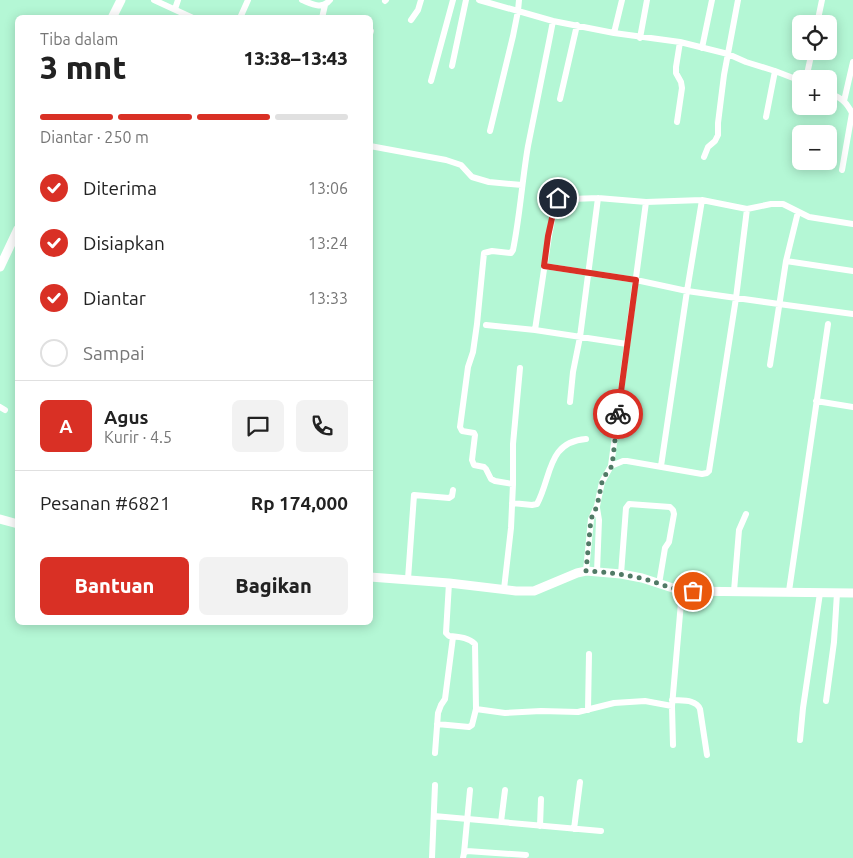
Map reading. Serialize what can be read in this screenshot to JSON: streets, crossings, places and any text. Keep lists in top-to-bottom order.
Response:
{
  "page": {
    "map_buttons": ["+", "−"],
    "heading": ["3 mnt", "Tiba dalam", "13:38–13:43"],
    "panel": [
      "Agus",
      "Kurir · 4.5",
      "Pesanan #6821",
      "Rp 174,000"
    ],
    "bar": "Diantar · 250 m",
    "list": [
      ["Diterima", "13:06"],
      ["Disiapkan", "13:24"],
      ["Diantar", "13:33"],
      "Sampai"
    ],
    "round": "A",
    "buttons": ["Bantuan", "Bagikan"]
  }
}
